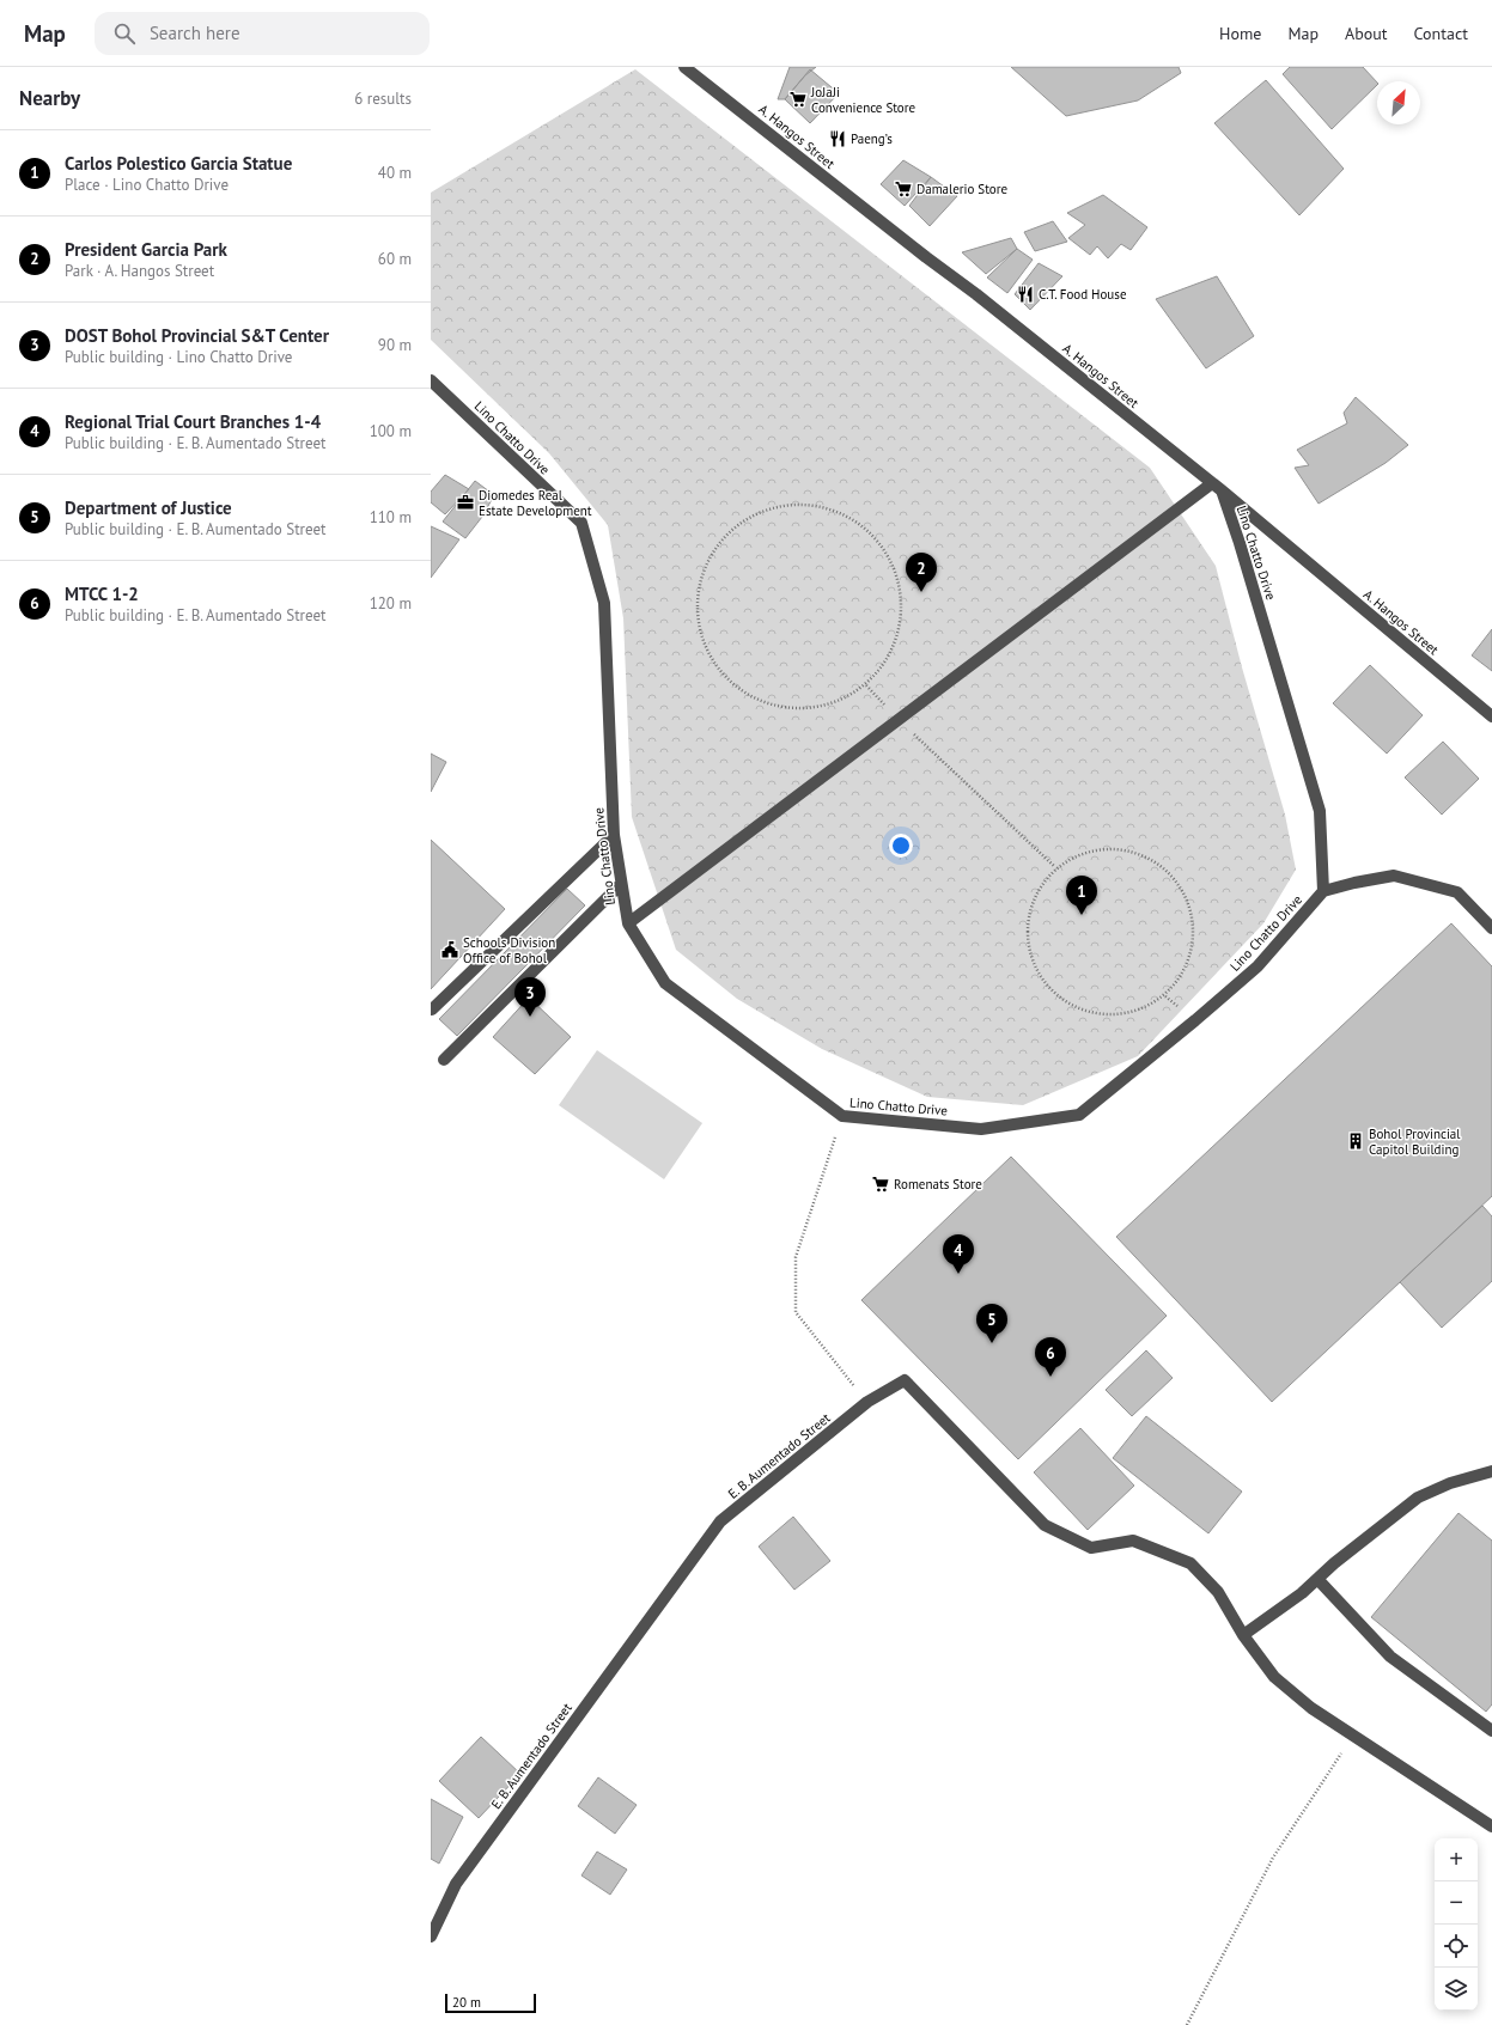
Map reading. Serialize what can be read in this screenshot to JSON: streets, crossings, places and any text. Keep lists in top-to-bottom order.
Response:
{
  "streets": {
    "street": ["A. Hangos Street", "Lino Chatto Drive", "E. B. Aumentado Street"]
  },
  "crossings": [
    ["A. Hangos Street", "Lino Chatto Drive"]
  ],
  "places": {
    "supermarket": ["JoJaJi Convenience Store", "Damalerio Store", "Romenats Store"],
    "restaurant": ["Paeng’s", "C.T. Food House"],
    "office": ["Diomedes Real Estate Development"],
    "public building": ["Schools Division Office of Bohol"],
    "building": ["Bohol Provincial Capitol Building"]
  },
  "scale_bar": "20 m",
  "north": "top right",
  "page": {
    "header": "Map",
    "search": "Search here",
    "nav": [
      "Home",
      "Map",
      "About",
      "Contact"
    ],
    "heading": ["Nearby", "6 results"],
    "list": [
      {
        "mark": "1",
        "name": "Carlos Polestico Garcia Statue",
        "note": "Place · Lino Chatto Drive",
        "value": "40 m"
      },
      {
        "mark": "2",
        "name": "President Garcia Park",
        "note": "Park · A. Hangos Street",
        "value": "60 m"
      },
      {
        "mark": "3",
        "name": "DOST Bohol Provincial S&T Center",
        "note": "Public building · Lino Chatto Drive",
        "value": "90 m"
      },
      {
        "mark": "4",
        "name": "Regional Trial Court Branches 1-4",
        "note": "Public building · E. B. Aumentado Street",
        "value": "100 m"
      },
      {
        "mark": "5",
        "name": "Department of Justice",
        "note": "Public building · E. B. Aumentado Street",
        "value": "110 m"
      },
      {
        "mark": "6",
        "name": "MTCC 1-2",
        "note": "Public building · E. B. Aumentado Street",
        "value": "120 m"
      }
    ],
    "pins": [
      "2",
      "1",
      "3",
      "4",
      "5",
      "6"
    ],
    "map_buttons": ["+", "−"],
    "scale": "20 m"
  }
}
